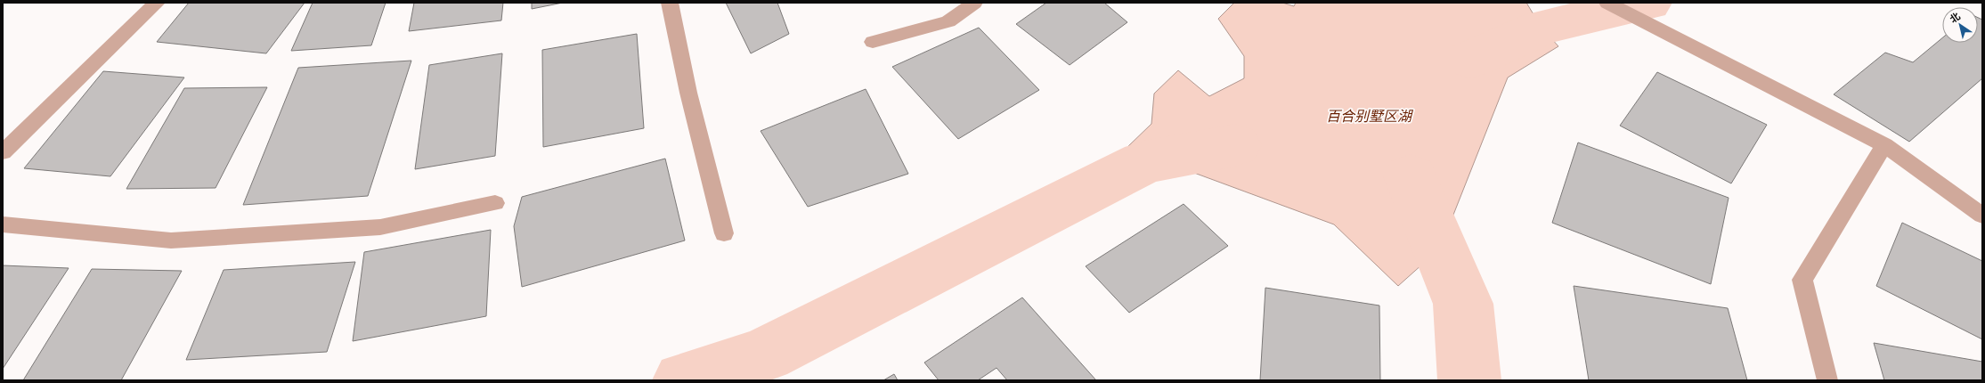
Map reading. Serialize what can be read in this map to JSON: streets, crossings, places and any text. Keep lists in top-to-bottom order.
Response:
{
  "water": ["百合别墅区湖"],
  "north": "top left"
}
